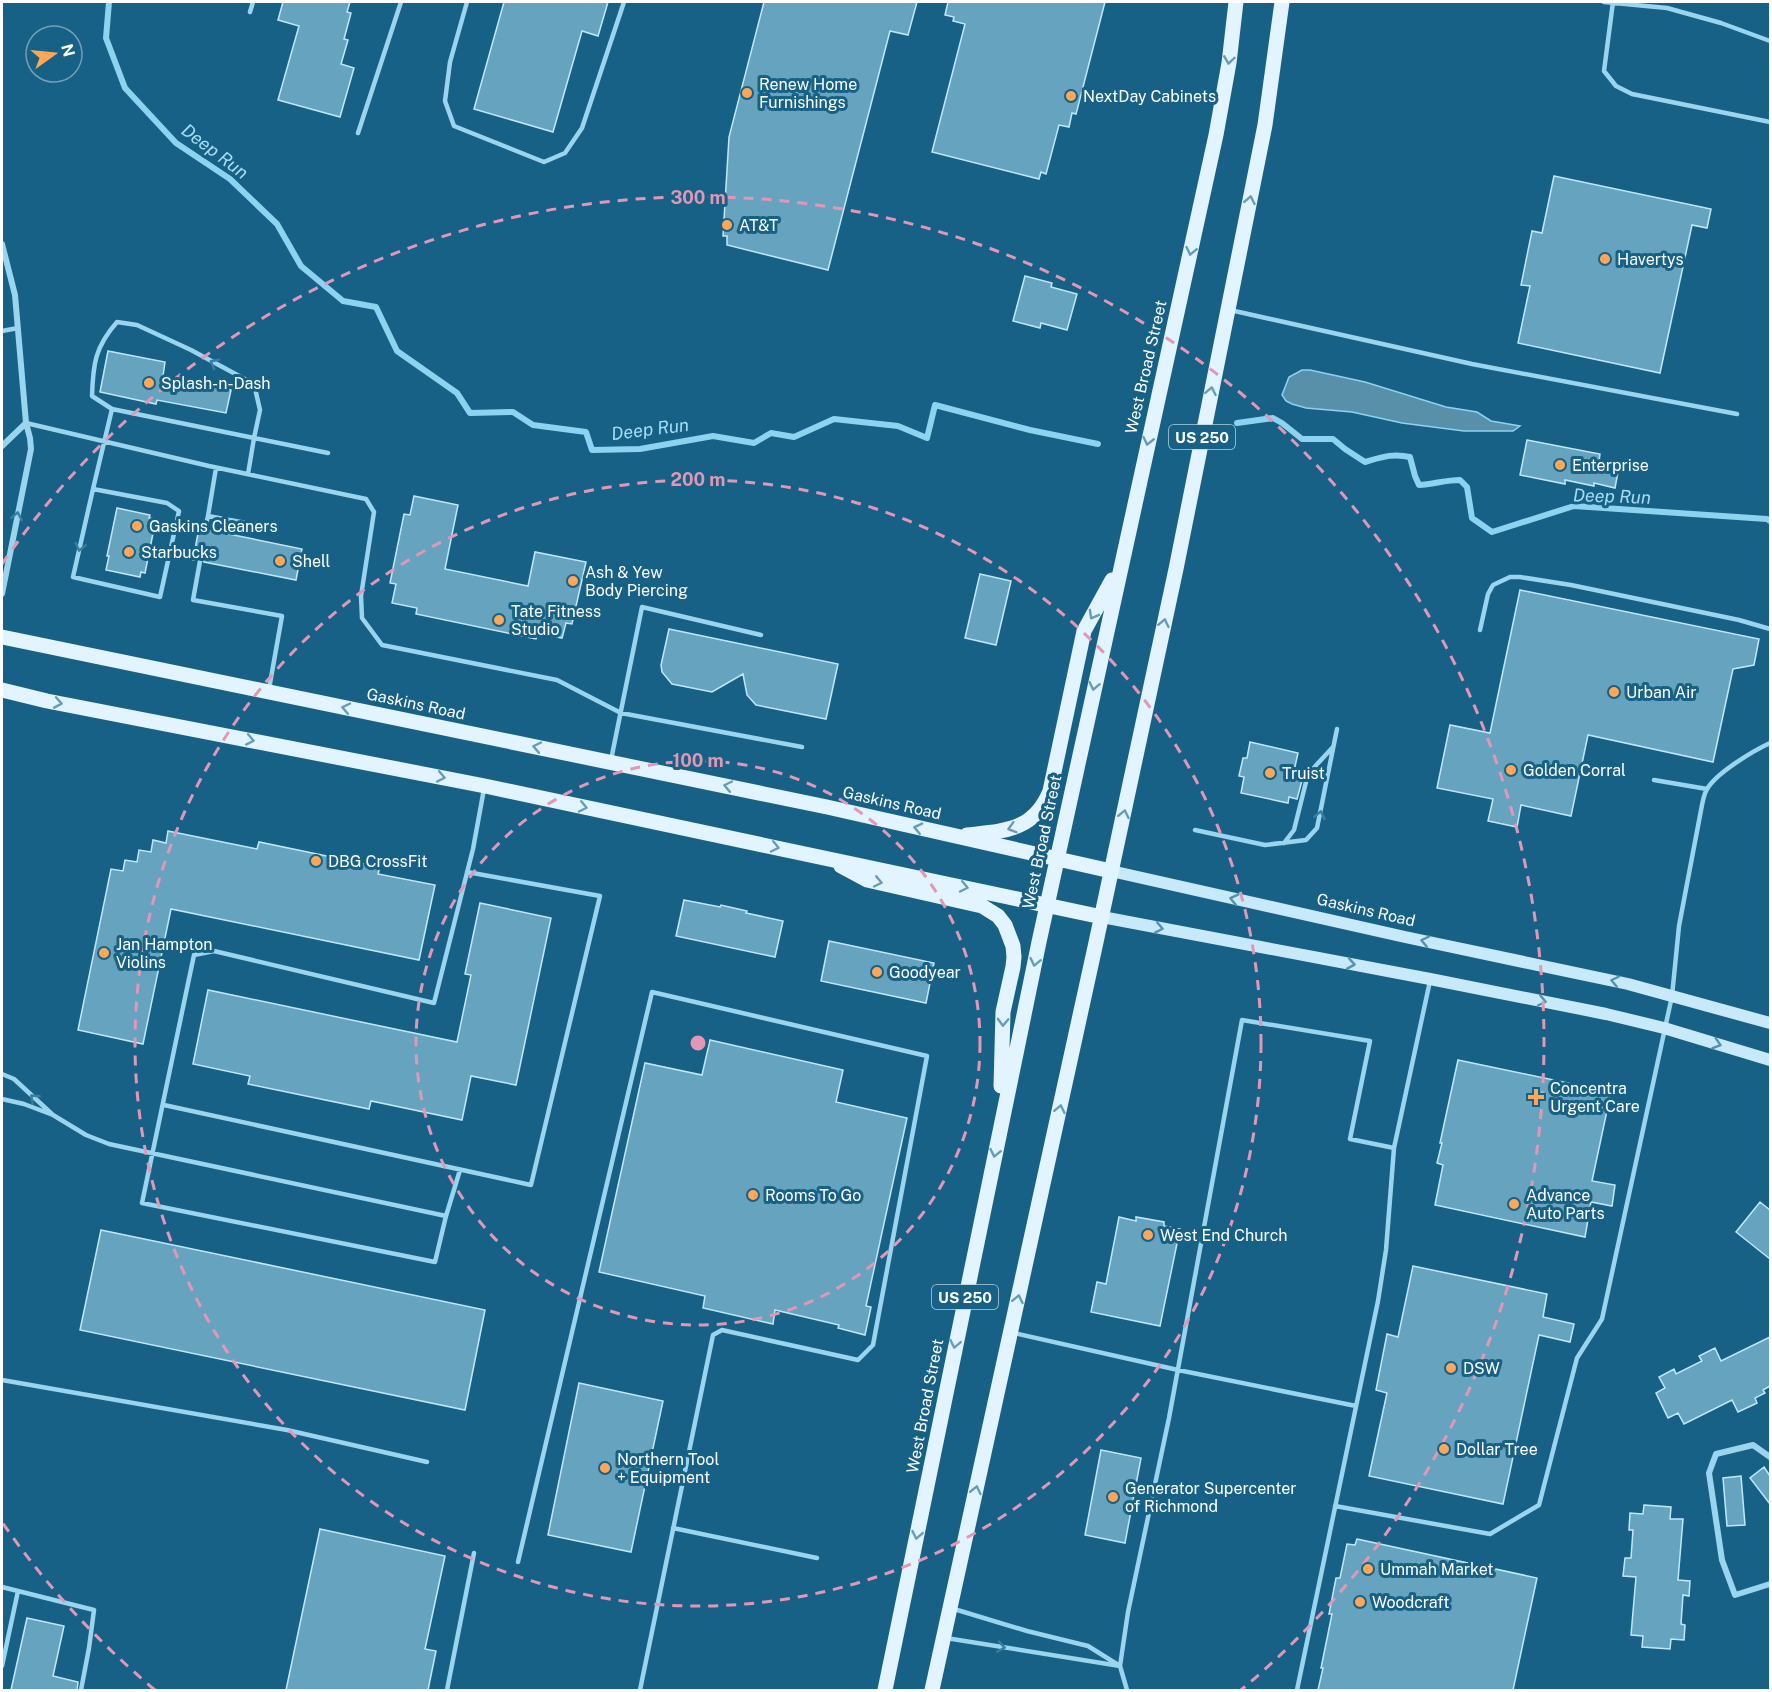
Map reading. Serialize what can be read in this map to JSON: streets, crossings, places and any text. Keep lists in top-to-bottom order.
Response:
{
  "streets": {
    "main road": ["West Broad Street", "US 250", "Gaskins Road"]
  },
  "crossings": [
    ["West Broad Street", "Gaskins Road"],
    ["US 250", "Gaskins Road"]
  ],
  "water": ["Deep Run"],
  "places": {
    "other": [
      "Renew Home Furnishings",
      "NextDay Cabinets",
      "AT&T",
      "Havertys",
      "Splash-n-Dash",
      "Enterprise",
      "Gaskins Cleaners",
      "Starbucks",
      "Shell",
      "Ash & Yew Body Piercing",
      "Tate Fitness Studio",
      "Urban Air",
      "Golden Corral",
      "Truist",
      "DBG CrossFit",
      "Jan Hampton Violins",
      "Goodyear",
      "Rooms To Go",
      "Advance Auto Parts",
      "West End Church",
      "DSW",
      "Dollar Tree",
      "Northern Tool + Equipment",
      "Generator Supercenter of Richmond",
      "Ummah Market",
      "Woodcraft"
    ],
    "health": ["Concentra Urgent Care"]
  },
  "north": "right",
  "rings": ["300 m", "200 m", "100 m"]
}
